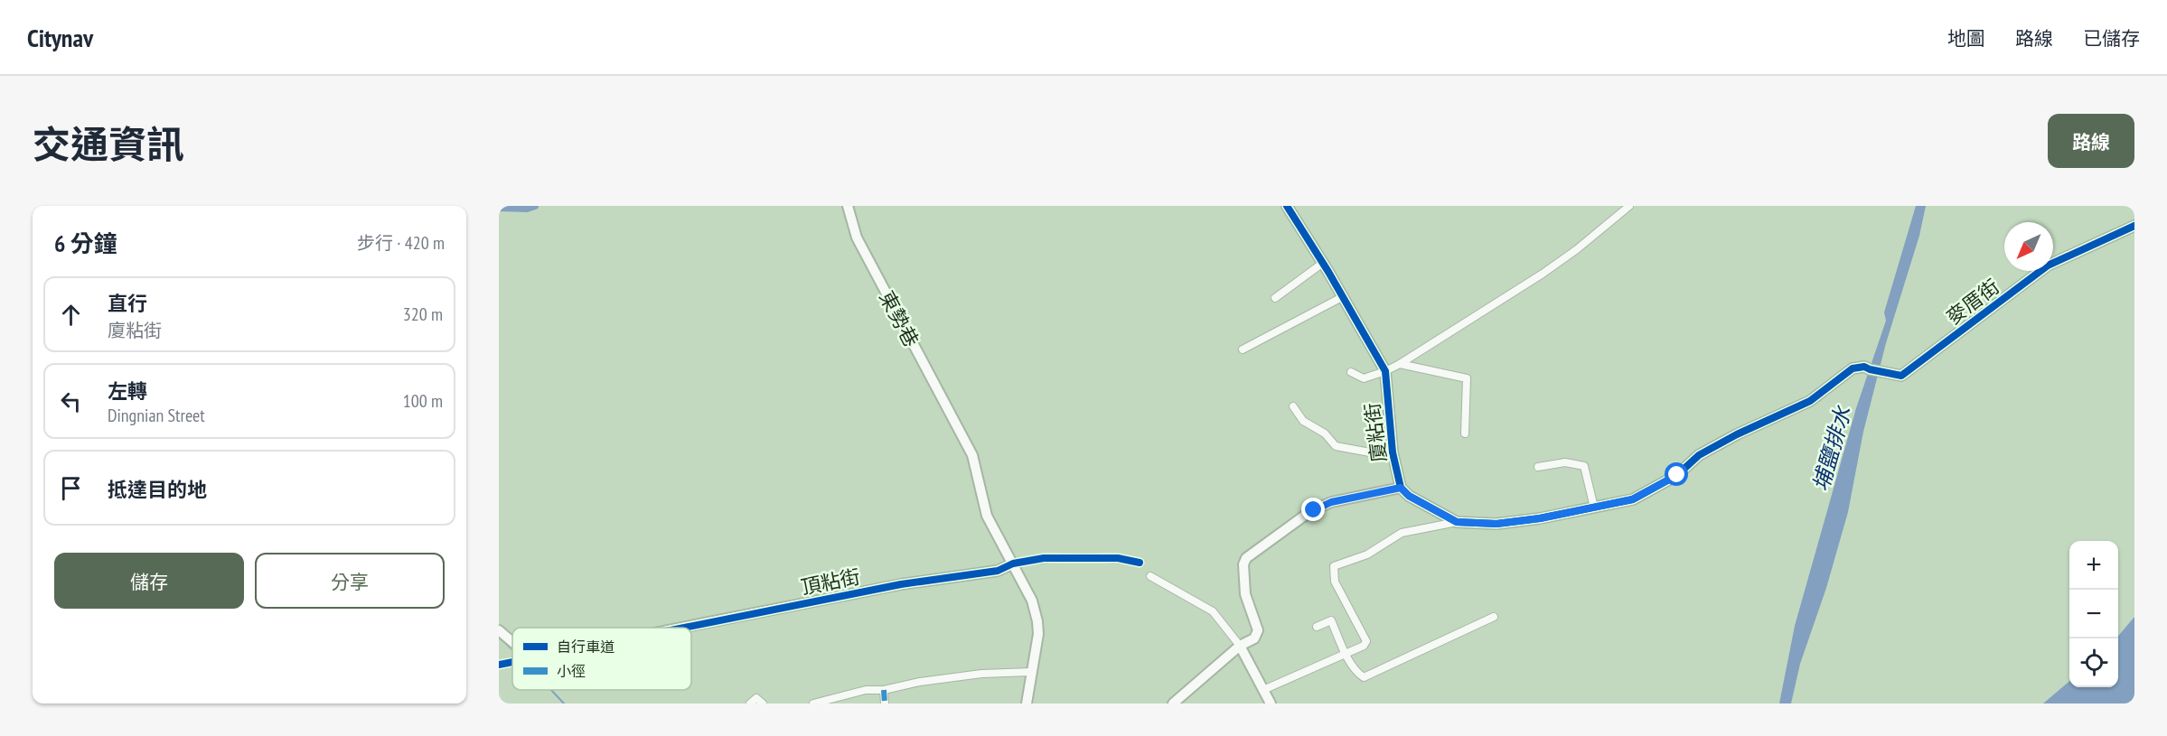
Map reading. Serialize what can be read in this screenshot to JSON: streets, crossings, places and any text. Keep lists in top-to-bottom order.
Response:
{
  "streets": {
    "street": [
      "麥厝街",
      "東勢巷",
      "廈粘街",
      "頂粘街"
    ]
  },
  "crossings": [
    ["麥厝街", "廈粘街"],
    ["東勢巷", "頂粘街"]
  ],
  "water": ["埔鹽排水"],
  "legend": ["自行車道", "小徑"],
  "north": "bottom left",
  "page": {
    "header": "Citynav",
    "nav": ["地圖", "路線", "已儲存"],
    "title": "交通資訊",
    "buttons": [
      "路線",
      ["儲存", "分享"]
    ],
    "heading": ["6 分鐘", "步行 · 420 m"],
    "list": [
      ["直行", "廈粘街", "320 m"],
      ["左轉", "Dingnian Street", "100 m"],
      "抵達目的地"
    ],
    "map_buttons": ["+", "−"]
  }
}
